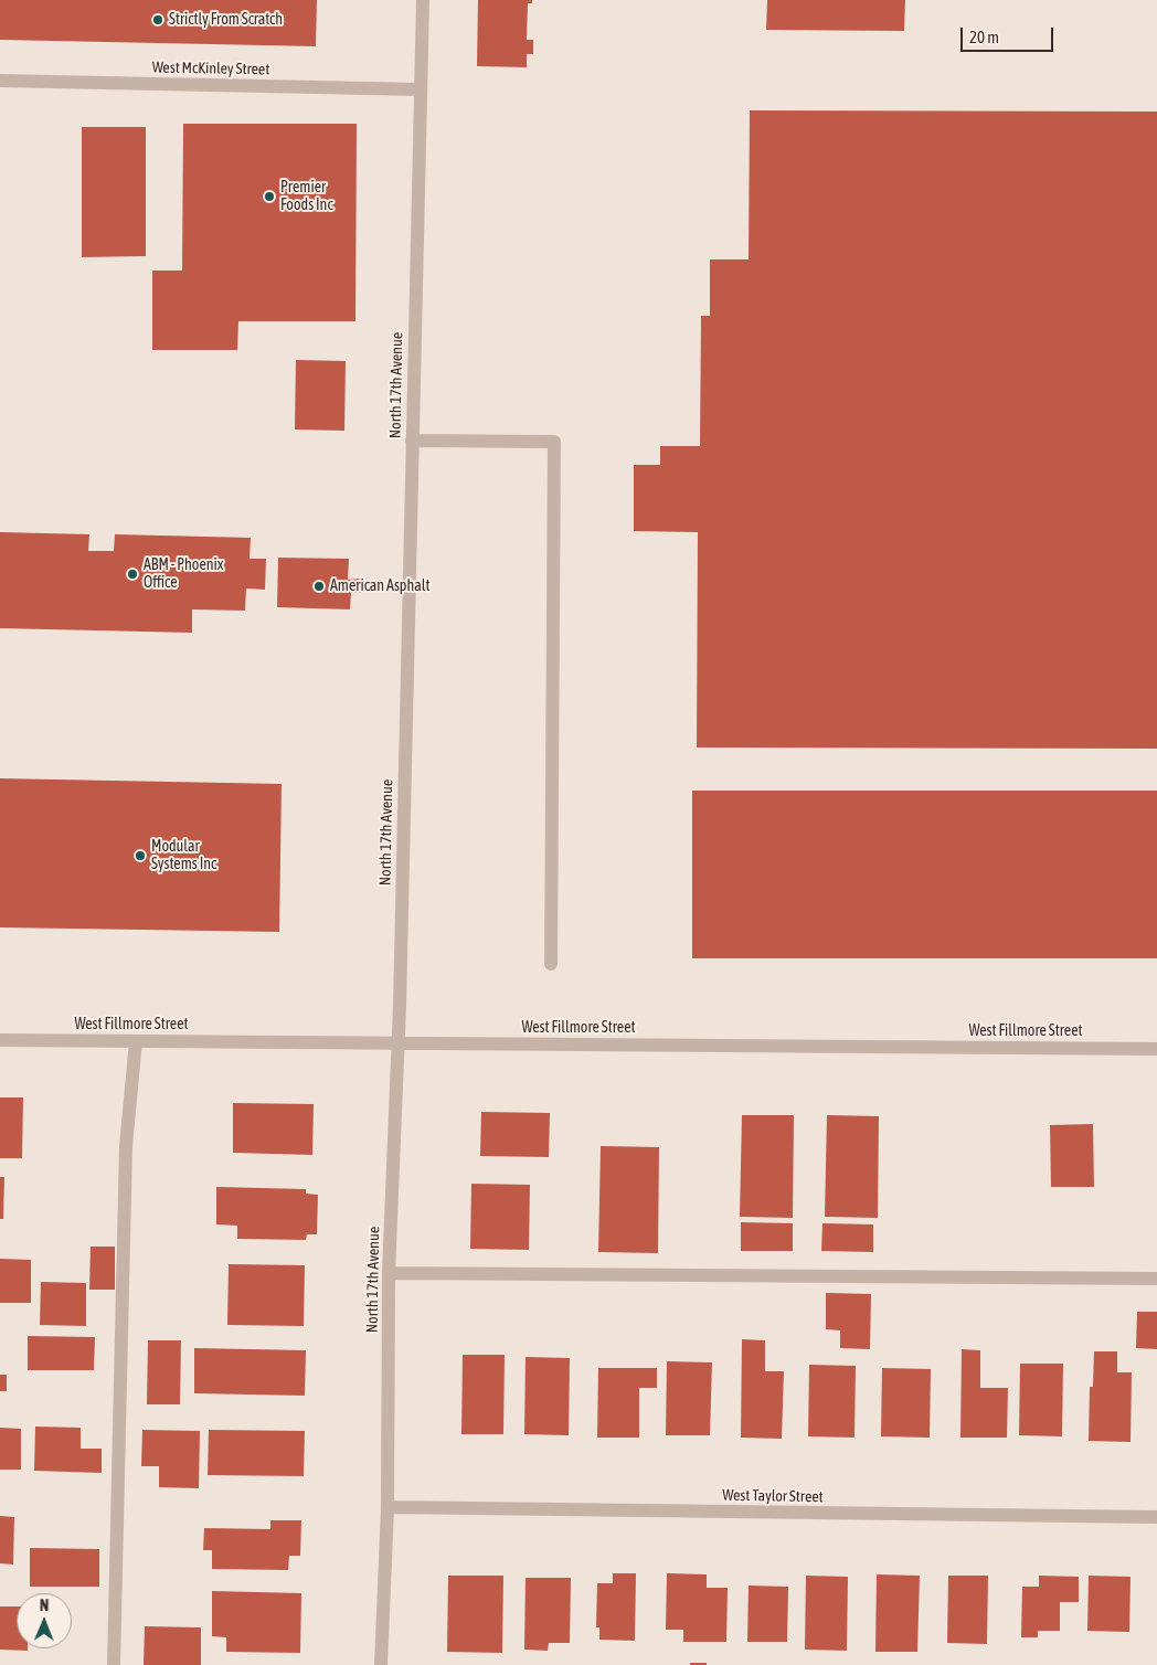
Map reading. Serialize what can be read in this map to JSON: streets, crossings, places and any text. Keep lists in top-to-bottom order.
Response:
{
  "streets": {
    "street": [
      "West McKinley Street",
      "North 17th Avenue",
      "West Fillmore Street",
      "West Taylor Street"
    ]
  },
  "crossings": [
    ["West McKinley Street", "North 17th Avenue"],
    ["North 17th Avenue", "West Fillmore Street"],
    ["North 17th Avenue", "West Taylor Street"]
  ],
  "places": [
    "Strictly From Scratch",
    "Premier Foods Inc",
    "ABM - Phoenix Office",
    "American Asphalt",
    "Modular Systems Inc"
  ],
  "scale_bar": "20 m",
  "north": "top"
}
